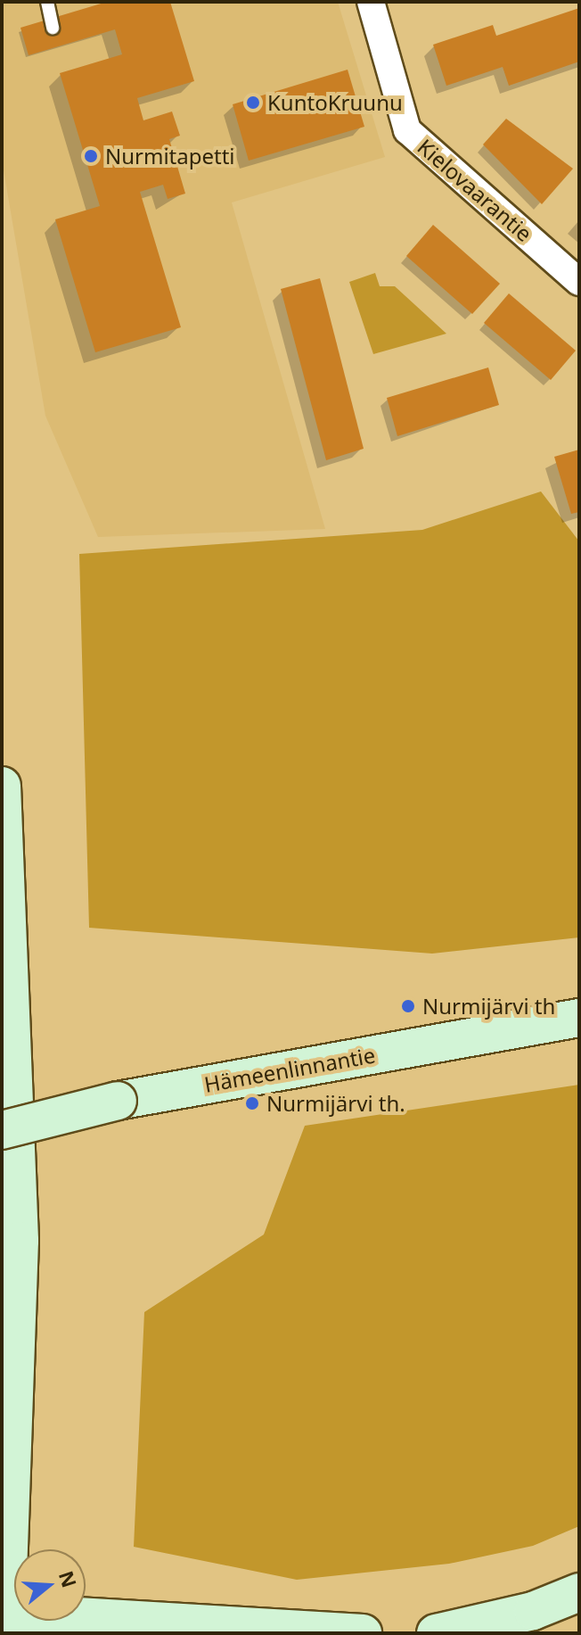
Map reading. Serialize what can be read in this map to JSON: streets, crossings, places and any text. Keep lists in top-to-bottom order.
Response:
{
  "streets": {
    "main road": ["Hämeenlinnantie"],
    "street": ["Kielovaarantie"]
  },
  "places": [
    "KuntoKruunu",
    "Nurmitapetti",
    "Nurmijärvi th",
    "Nurmijärvi th."
  ],
  "north": "right"
}
